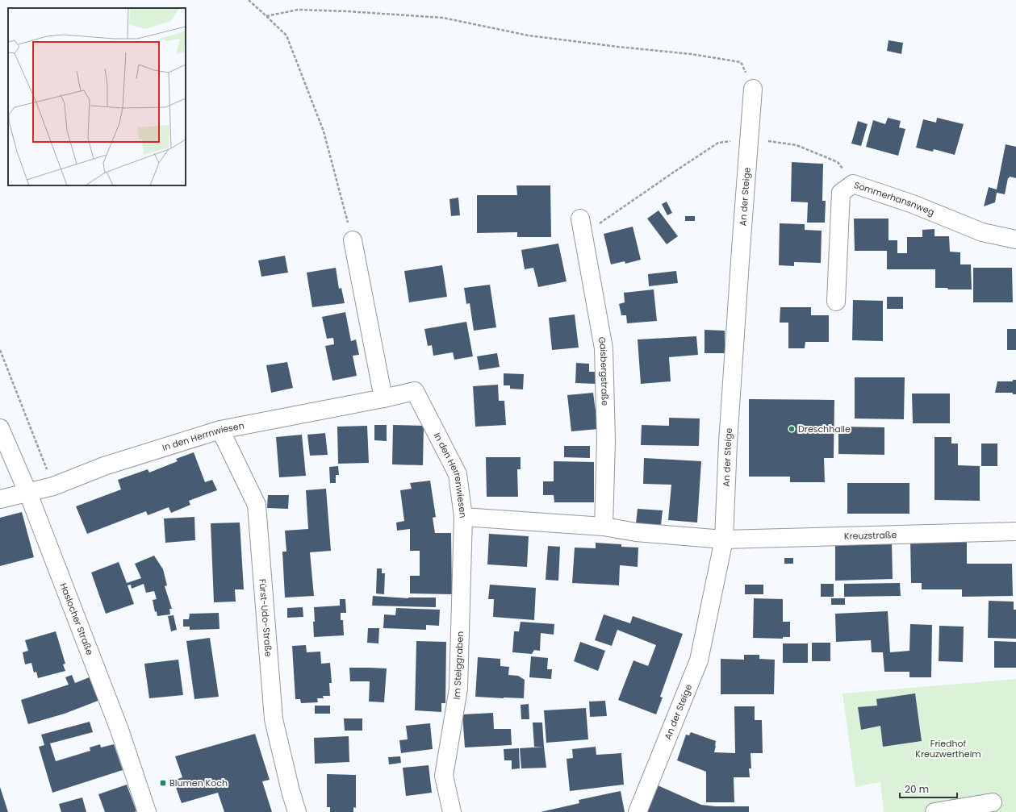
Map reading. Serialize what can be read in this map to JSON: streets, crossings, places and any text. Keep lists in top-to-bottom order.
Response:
{
  "streets": {
    "street": [
      "An der Steige",
      "Sommerhansnweg",
      "Gaisbergstraße",
      "In den Herrnwiesen",
      "In den Herrenwiesen",
      "Kreuzstraße",
      "Fürst-Udo-Straße",
      "Haslocher Straße",
      "Im Steiggraben"
    ]
  },
  "crossings": [
    ["An der Steige", "In den Herrenwiesen"],
    ["An der Steige", "Kreuzstraße"],
    ["Gaisbergstraße", "In den Herrenwiesen"],
    ["In den Herrnwiesen", "In den Herrenwiesen"],
    ["In den Herrnwiesen", "Fürst-Udo-Straße"],
    ["In den Herrnwiesen", "Haslocher Straße"],
    ["In den Herrenwiesen", "Kreuzstraße"],
    ["In den Herrenwiesen", "Im Steiggraben"]
  ],
  "parks": ["Friedhof Kreuzwertheim"],
  "places": {
    "other": ["Dreschhalle"],
    "transit": ["Blumen Koch"]
  },
  "scale_bar": "20 m"
}
